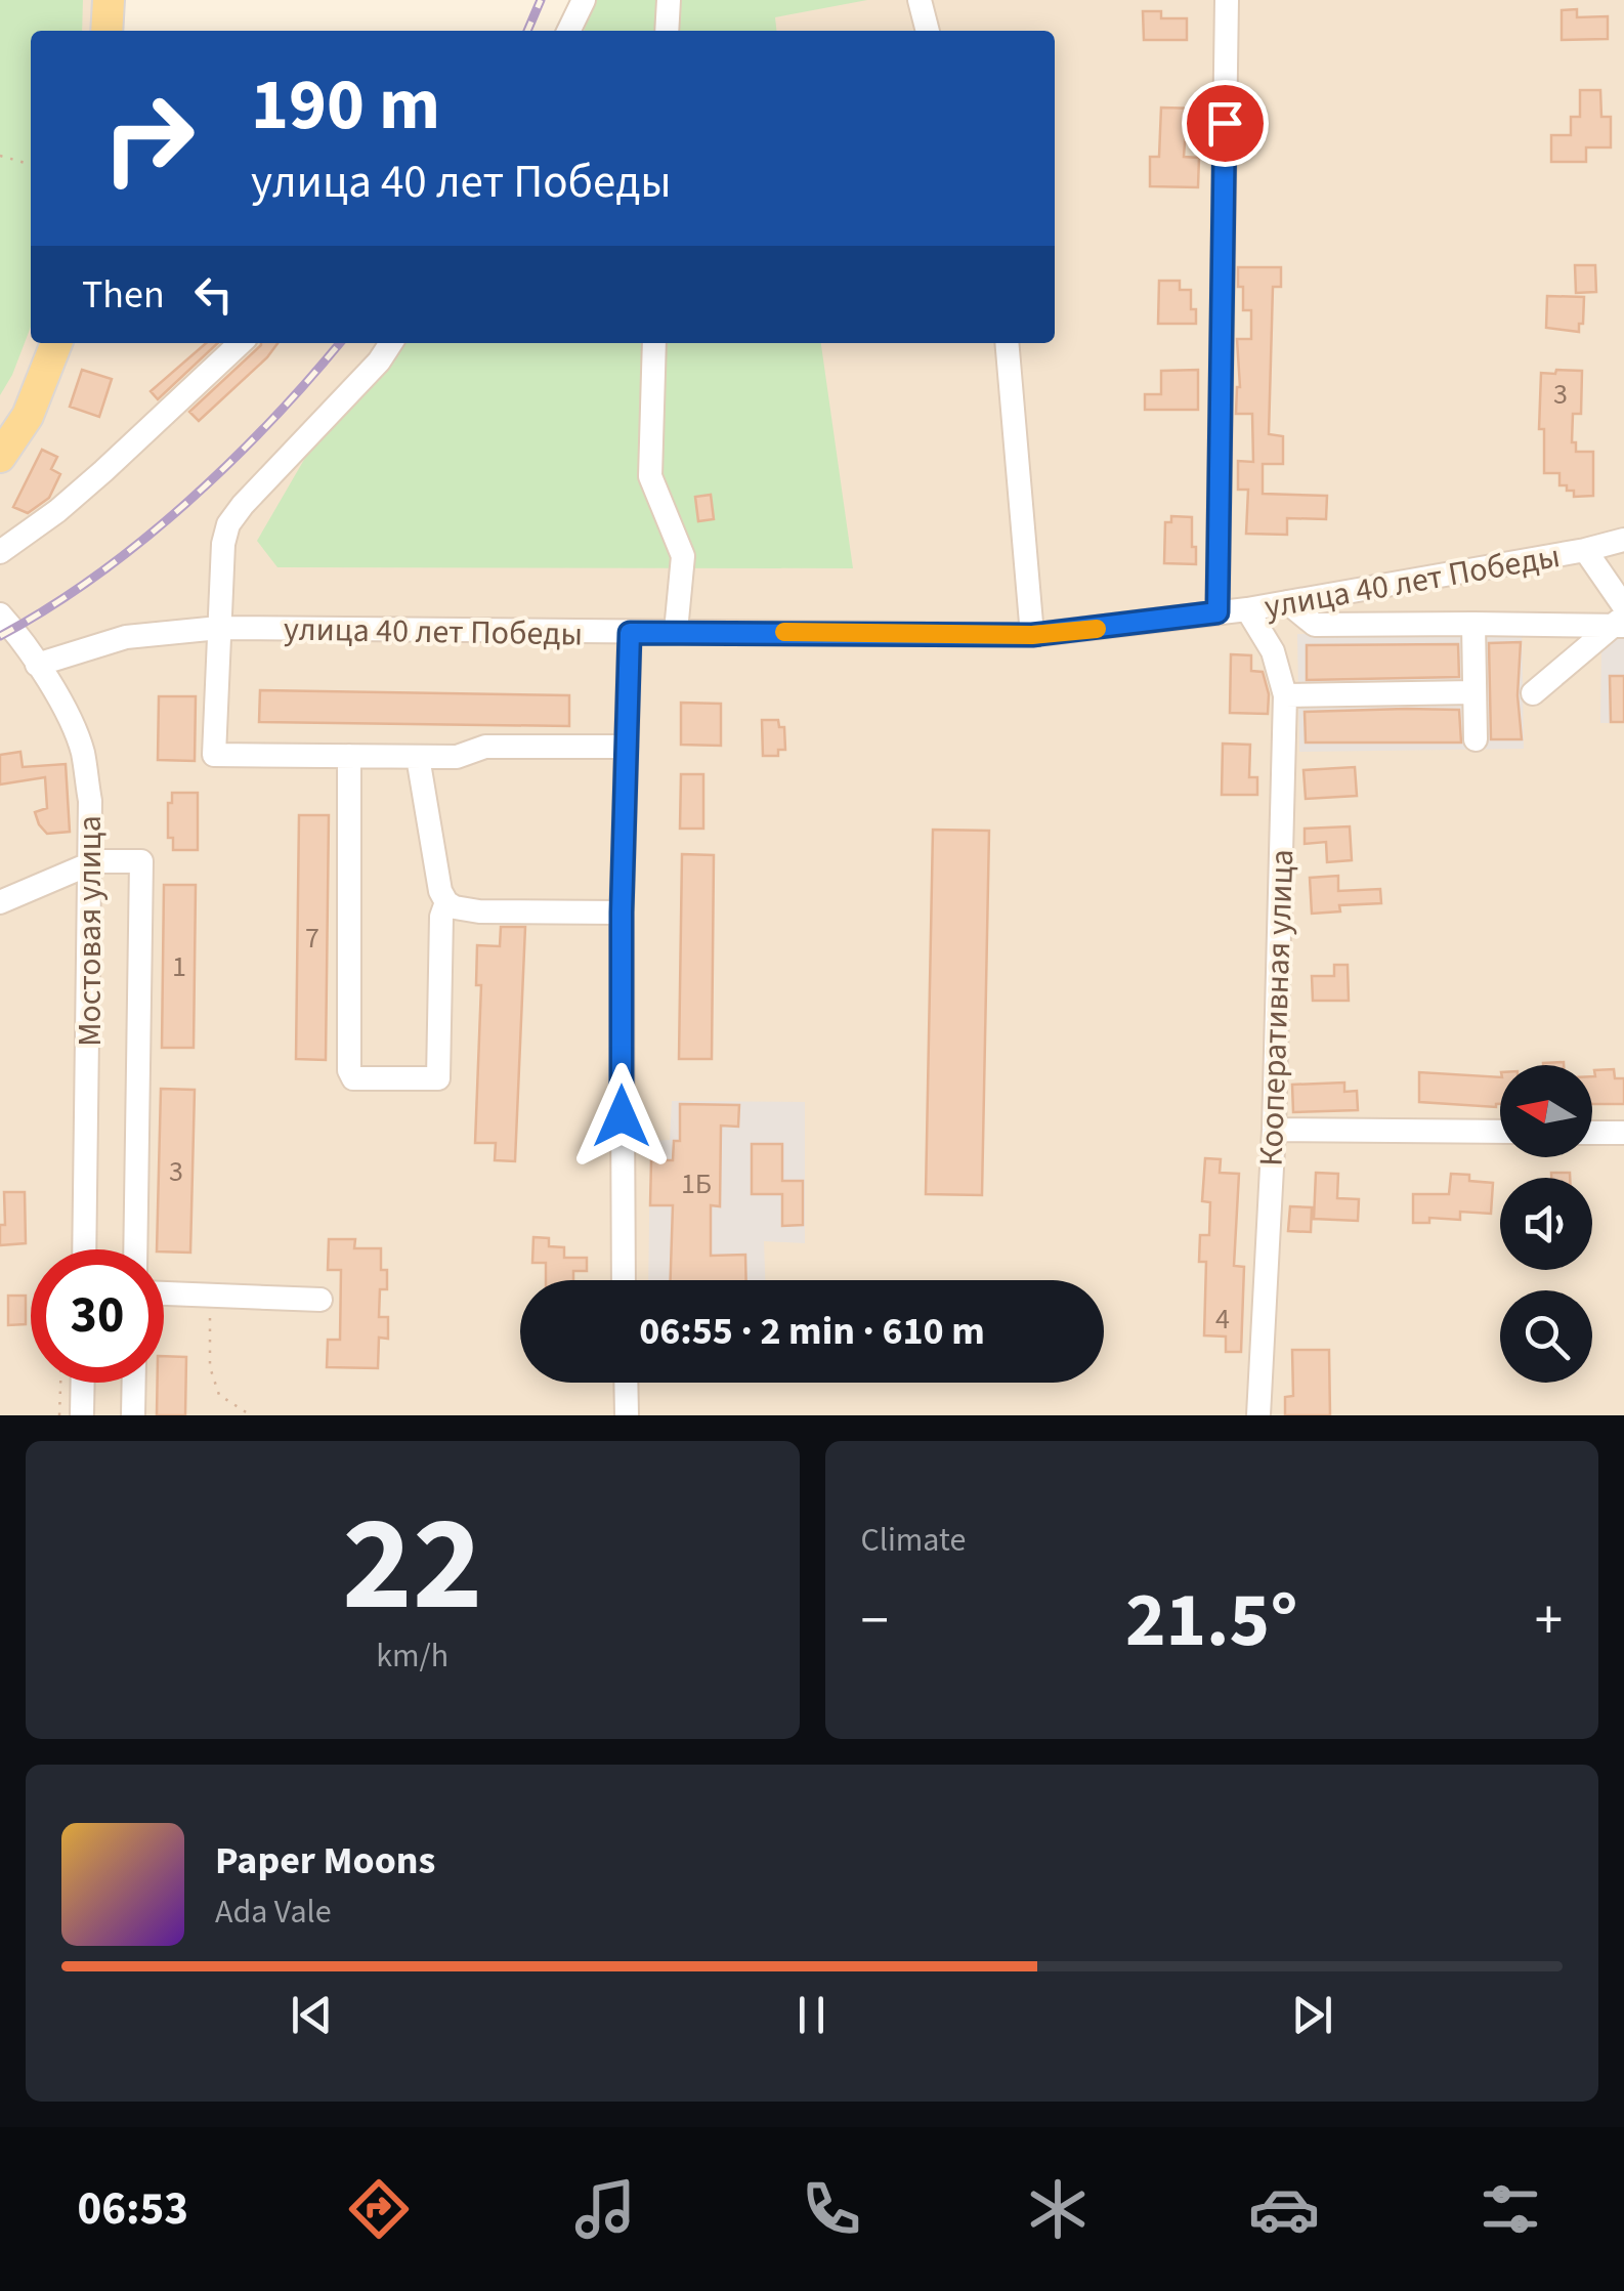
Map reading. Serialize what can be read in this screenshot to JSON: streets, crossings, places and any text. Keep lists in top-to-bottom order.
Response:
{
  "streets": {
    "street": ["улица 40 лет Победы", "Мостовая улица", "Кооперативная улица"]
  },
  "crossings": [
    ["улица 40 лет Победы", "Мостовая улица"],
    ["улица 40 лет Победы", "Кооперативная улица"]
  ],
  "house_numbers": [
    "3",
    "7",
    "1",
    "3",
    "1Б",
    "4"
  ],
  "north": "left",
  "page": {
    "turn": ["190 m", "улица 40 лет Победы"],
    "then": "Then",
    "limit": "30",
    "trip": "06:55 · 2 min · 610 m",
    "tile": [
      ["22", "km/h"],
      "Climate"
    ],
    "heat": ["−", "21.5°", "+"],
    "song": ["Paper Moons", "Ada Vale"],
    "tabs": "06:53"
  }
}
